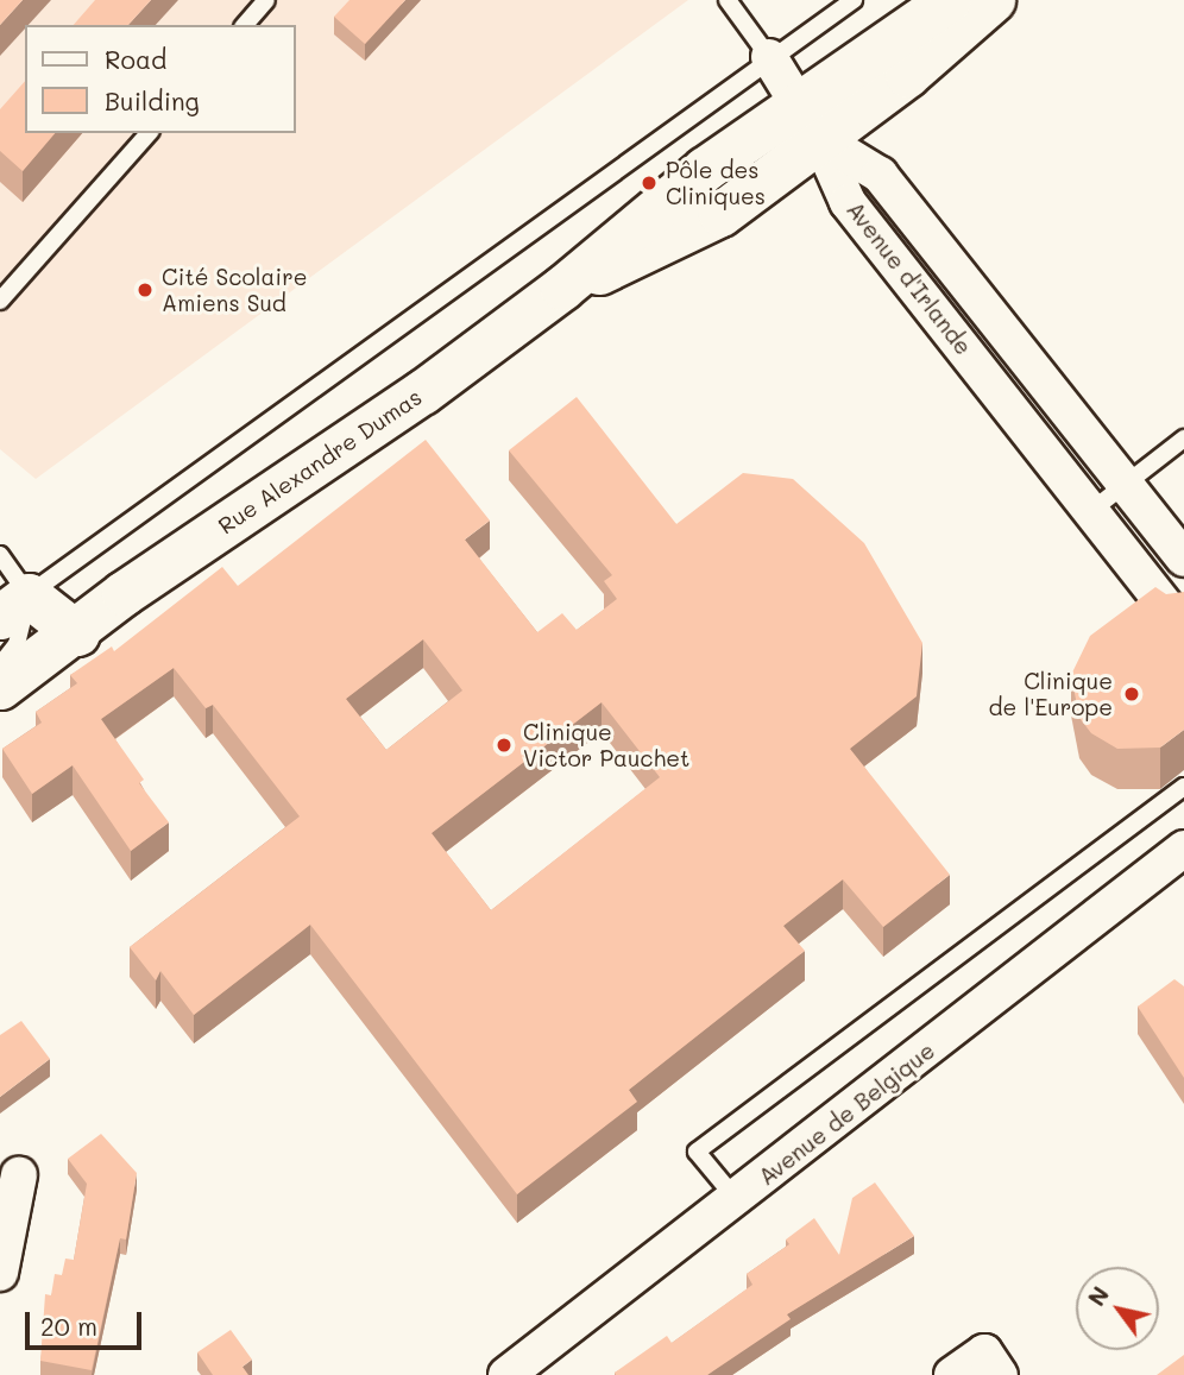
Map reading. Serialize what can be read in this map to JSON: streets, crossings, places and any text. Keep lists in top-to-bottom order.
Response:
{
  "streets": {
    "street": ["Avenue d'Irlande", "Rue Alexandre Dumas", "Avenue de Belgique"]
  },
  "crossings": [
    ["Avenue d'Irlande", "Rue Alexandre Dumas"]
  ],
  "places": [
    "Pôle des Cliniques",
    "Cité Scolaire Amiens Sud",
    "Clinique de l'Europe",
    "Clinique Victor Pauchet"
  ],
  "legend": ["Road", "Building"],
  "scale_bar": "20 m",
  "north": "top left"
}
